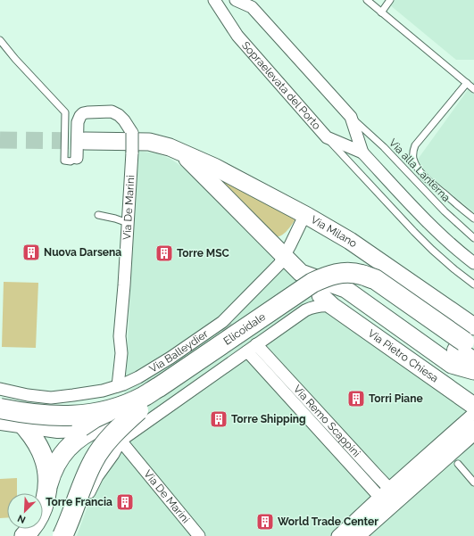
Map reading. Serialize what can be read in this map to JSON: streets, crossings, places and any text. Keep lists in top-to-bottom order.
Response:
{
  "streets": {
    "highway": ["Elicoidale"],
    "main road": ["Via Milano", "Via Pietro Chiesa"],
    "street": [
      "Sopraelevata del Porto",
      "Via De Marini",
      "Via Balleydier",
      "Via Remo Scappini"
    ],
    "lane": ["Via alla Lanterna"]
  },
  "crossings": [
    ["Sopraelevata del Porto", "Via alla Lanterna"],
    ["Via De Marini", "Elicoidale"],
    ["Via De Marini", "Via Balleydier"],
    ["Via Milano", "Elicoidale"],
    ["Via Milano", "Via Balleydier"]
  ],
  "places": {
    "building": [
      "Nuova Darsena",
      "Torre MSC",
      "Torri Piane",
      "Torre Shipping",
      "Torre Francia",
      "World Trade Center"
    ]
  },
  "north": "bottom left"
}
